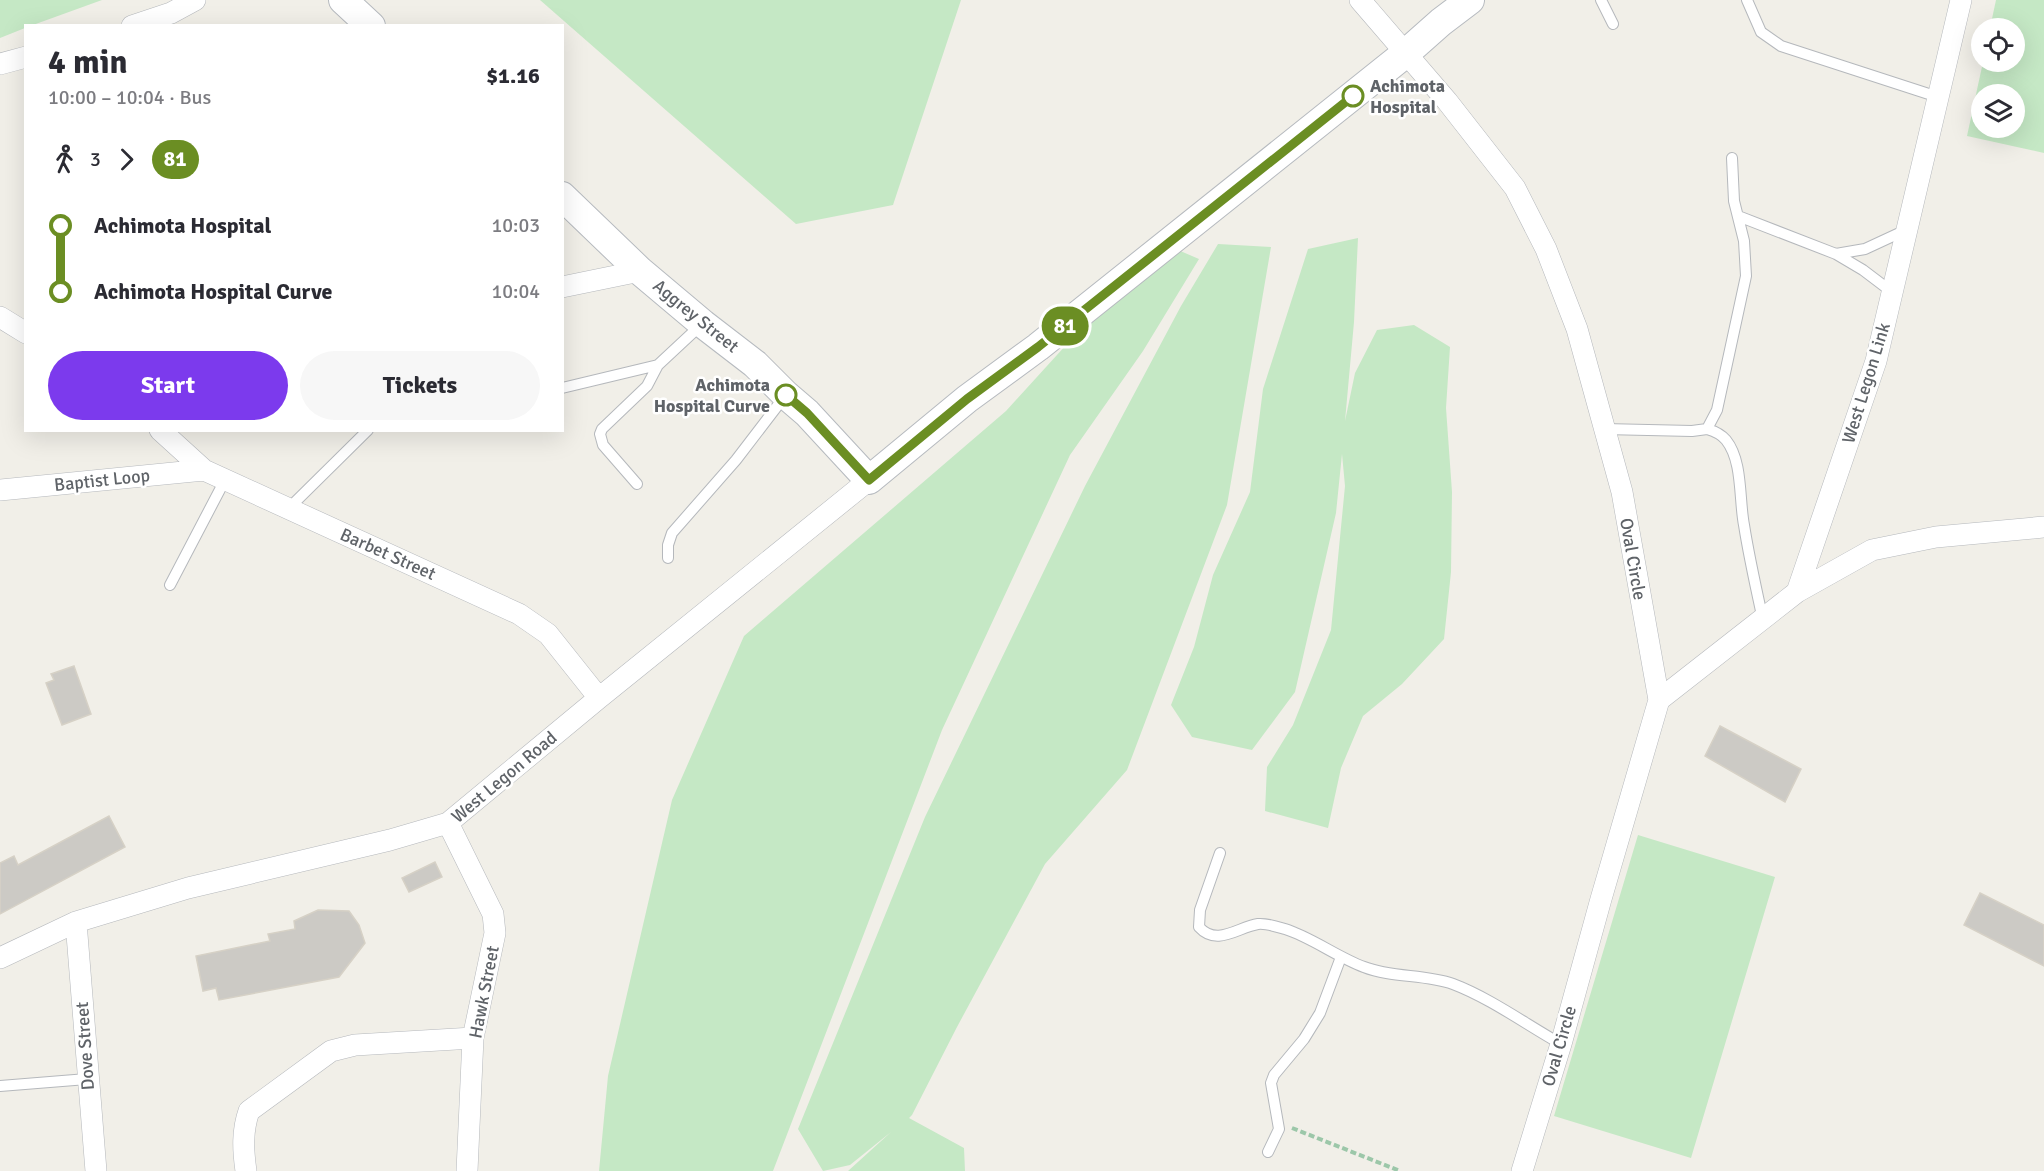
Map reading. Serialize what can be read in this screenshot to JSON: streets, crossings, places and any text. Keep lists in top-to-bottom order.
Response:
{
  "streets": {
    "main road": ["Aggrey Street"],
    "street": [
      "West Legon Link",
      "Baptist Loop",
      "Barbet Street",
      "Oval Circle",
      "West Legon Road",
      "Hawk Street",
      "Dove Street"
    ]
  },
  "crossings": [
    ["Aggrey Street", "West Legon Road"],
    ["Baptist Loop", "Barbet Street"],
    ["Barbet Street", "West Legon Road"],
    ["West Legon Road", "Hawk Street"],
    ["West Legon Road", "Dove Street"]
  ],
  "places": ["Achimota Hospital", "Achimota Hospital Curve"],
  "lines": ["bus line 81"],
  "page": {
    "on_map": "81",
    "heading": ["4 min", "10:00 – 10:04 · Bus", "$1.16"],
    "legs": ["3", "81"],
    "list": [
      {
        "name": "Achimota Hospital",
        "value": "10:03"
      },
      {
        "name": "Achimota Hospital Curve",
        "value": "10:04"
      }
    ],
    "buttons": ["Start", "Tickets"]
  }
}
